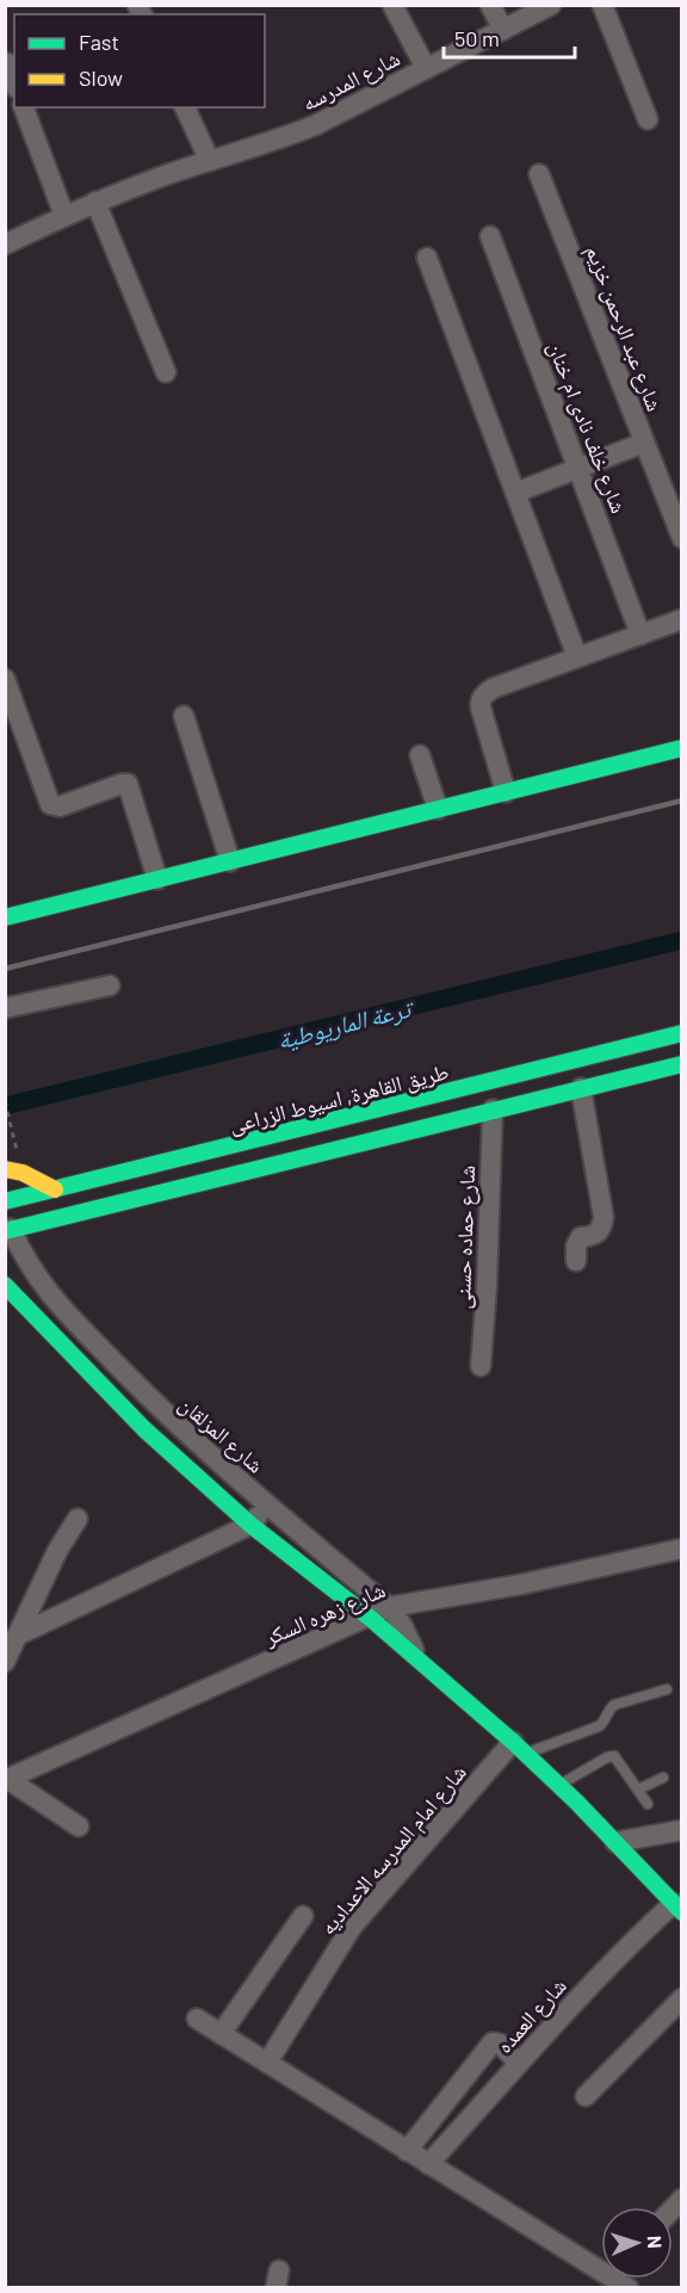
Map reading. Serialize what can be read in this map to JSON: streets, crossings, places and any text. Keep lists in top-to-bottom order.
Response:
{
  "streets": {
    "main road": ["طريق القاهرة, اسيوط الزراعى", "شارع المزلقان"],
    "street": [
      "شارع المدرسه",
      "شارع عبد الرحمن خزيم",
      "شارع خلف نادى ام خنان",
      "شارع حماده حسنى",
      "شارع زهره السكر",
      "شارع امام المدرسه الاعداديه",
      "شارع العمده"
    ]
  },
  "crossings": [
    ["شارع المزلقان", "شارع زهره السكر"],
    ["شارع المزلقان", "شارع امام المدرسه الاعداديه"],
    ["شارع المزلقان", "شارع العمده"]
  ],
  "water": ["ترعة الماريوطية"],
  "legend": ["Fast", "Slow"],
  "scale_bar": "50 m",
  "north": "right"
}
